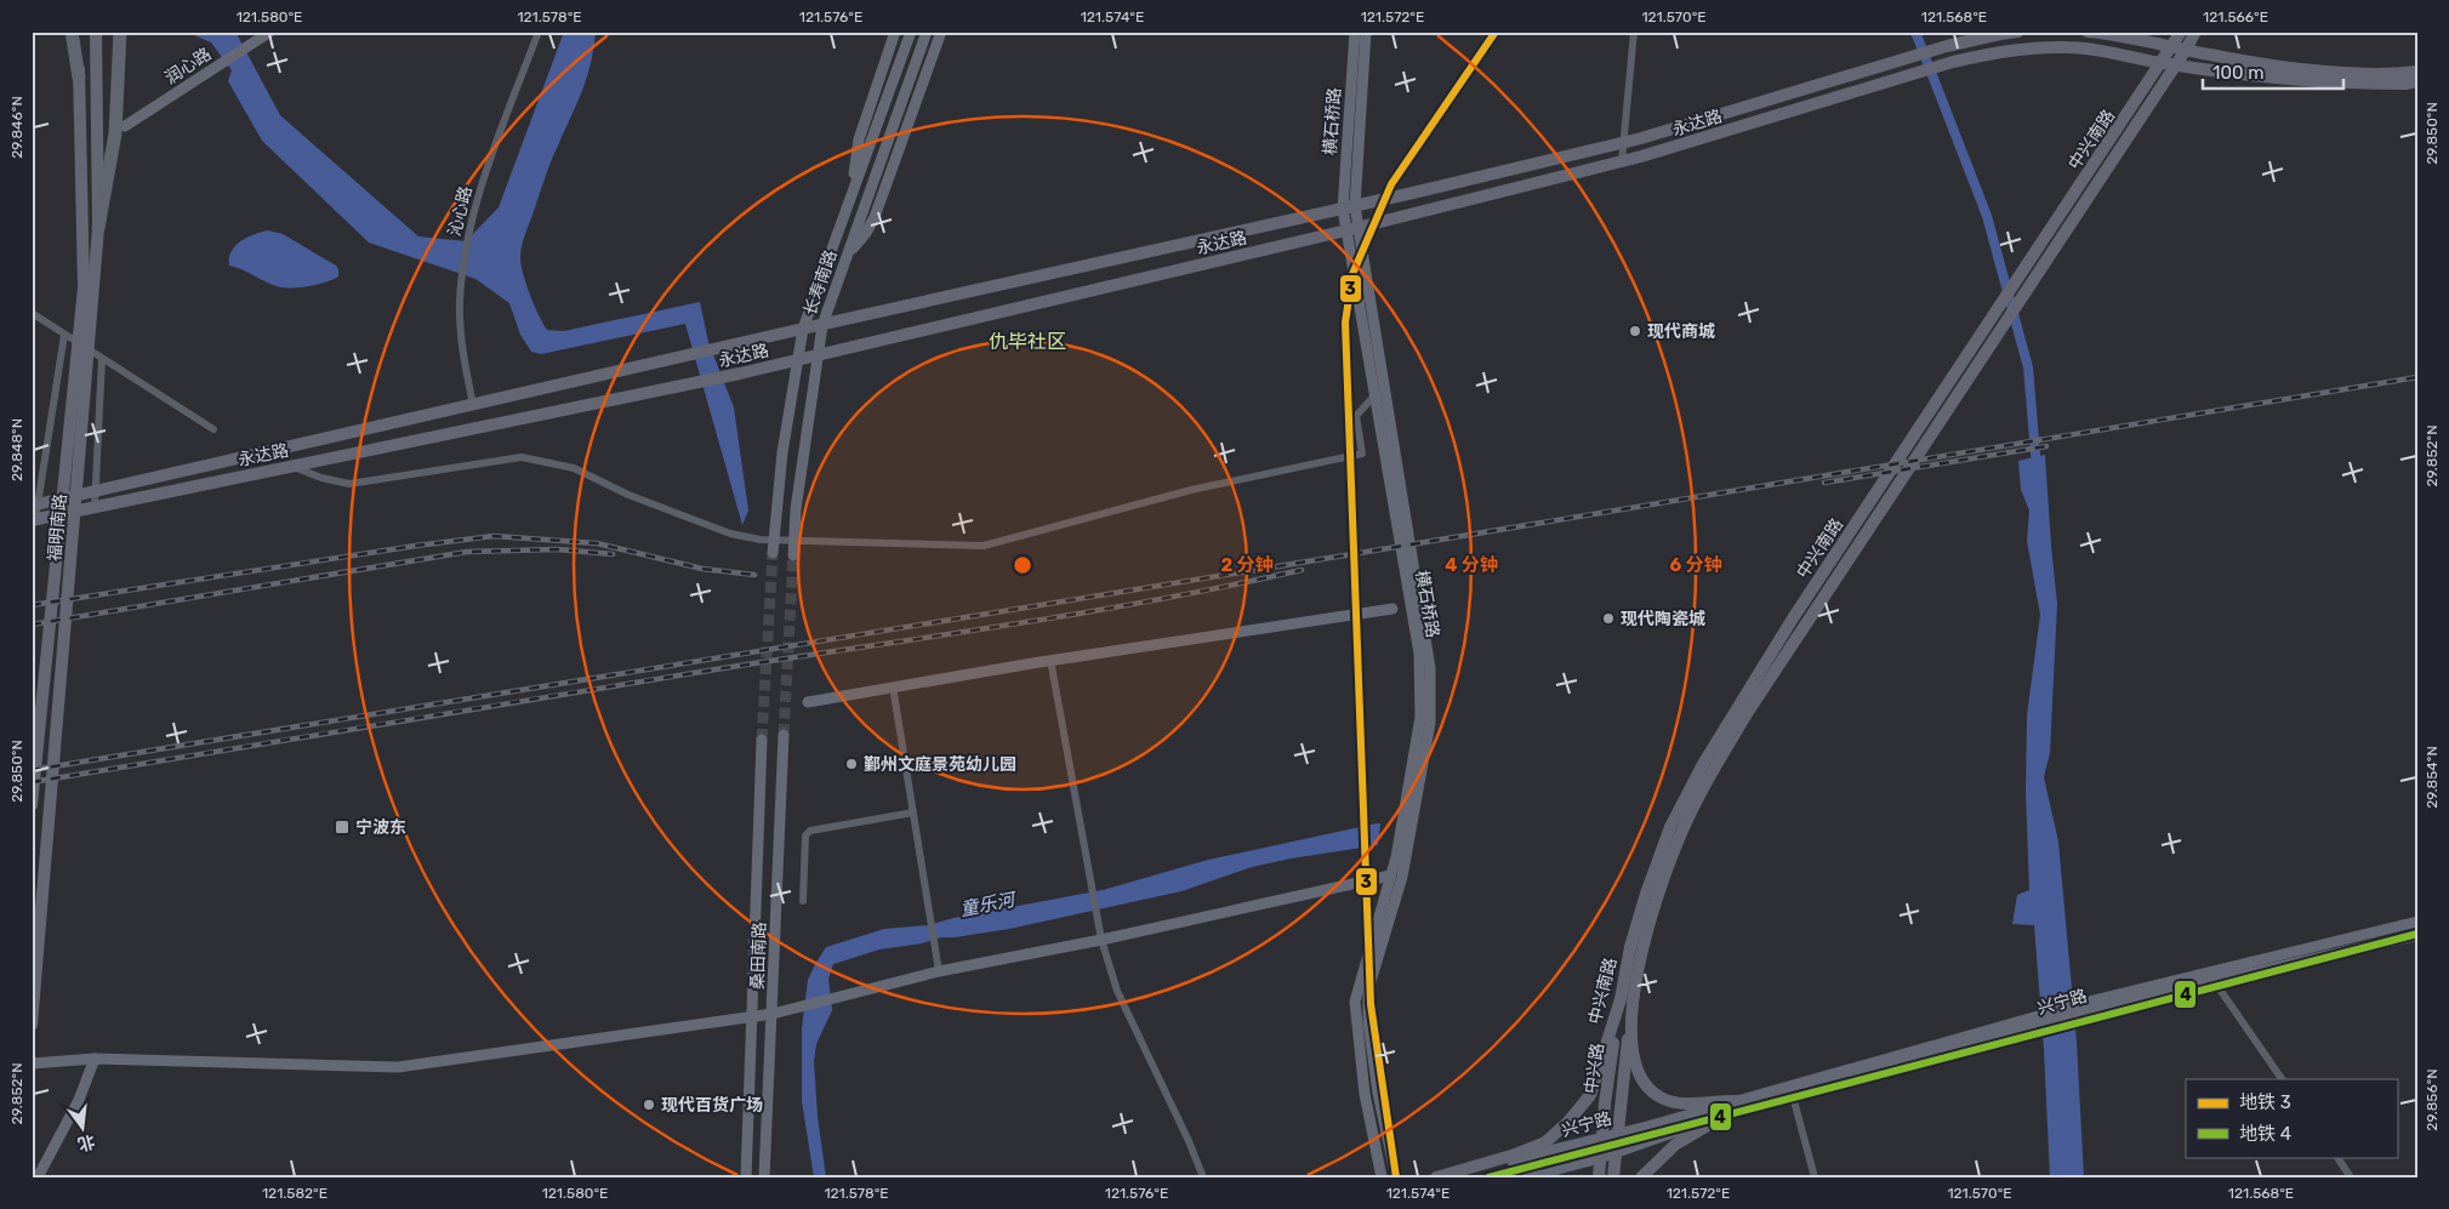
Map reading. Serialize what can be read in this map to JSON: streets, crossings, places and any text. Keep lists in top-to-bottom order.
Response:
{
  "streets": {
    "main road": [
      "润心路",
      "横石桥路",
      "永达路",
      "中兴南路",
      "长寿南路",
      "福明南路",
      "桑田南路",
      "兴宁路",
      "中兴路"
    ],
    "street": ["沁心路"]
  },
  "crossings": [
    ["横石桥路", "永达路"],
    ["永达路", "中兴南路"],
    ["永达路", "沁心路"],
    ["永达路", "长寿南路"],
    ["中兴南路", "兴宁路"],
    ["中兴南路", "中兴路"],
    ["兴宁路", "中兴路"]
  ],
  "districts": ["仇毕社区"],
  "water": ["童乐河"],
  "places": {
    "other": [
      "现代商城",
      "现代陶瓷城",
      "鄞州文庭景苑幼儿园",
      "现代百货广场"
    ],
    "transit": ["宁波东"]
  },
  "lines": ["metro line 3", "metro line 4"],
  "legend": ["地铁 3", "地铁 4"],
  "scale_bar": "100 m",
  "north": "bottom",
  "coordinates": [
    "121.580°E",
    "121.578°E",
    "121.576°E",
    "121.574°E",
    "121.572°E",
    "121.570°E",
    "121.568°E",
    "121.566°E",
    "29.846°N",
    "29.850°N",
    "29.848°N",
    "29.852°N",
    "29.854°N",
    "29.856°N",
    "121.582°E"
  ],
  "rings": ["2 分钟", "4 分钟", "6 分钟"]
}
